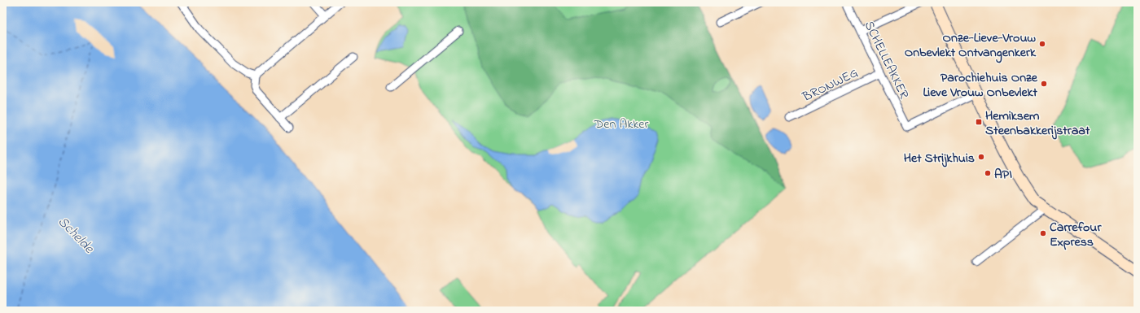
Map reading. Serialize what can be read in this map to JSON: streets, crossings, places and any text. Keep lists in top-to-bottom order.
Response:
{
  "streets": {
    "street": ["SCHELLEAKKER", "BRONWEG"]
  },
  "crossings": [
    ["SCHELLEAKKER", "BRONWEG"]
  ],
  "water": ["Schelde"],
  "parks": ["Den Akker"],
  "places": {
    "other": [
      "Onze-Lieve-Vrouw Onbevlekt Ontvangenkerk",
      "Parochiehuis Onze Lieve Vrouw Onbevlekt",
      "Het Strijkhuis",
      "API",
      "Carrefour Express"
    ],
    "transit": ["Hemiksem Steenbakkerijstraat"]
  }
}
